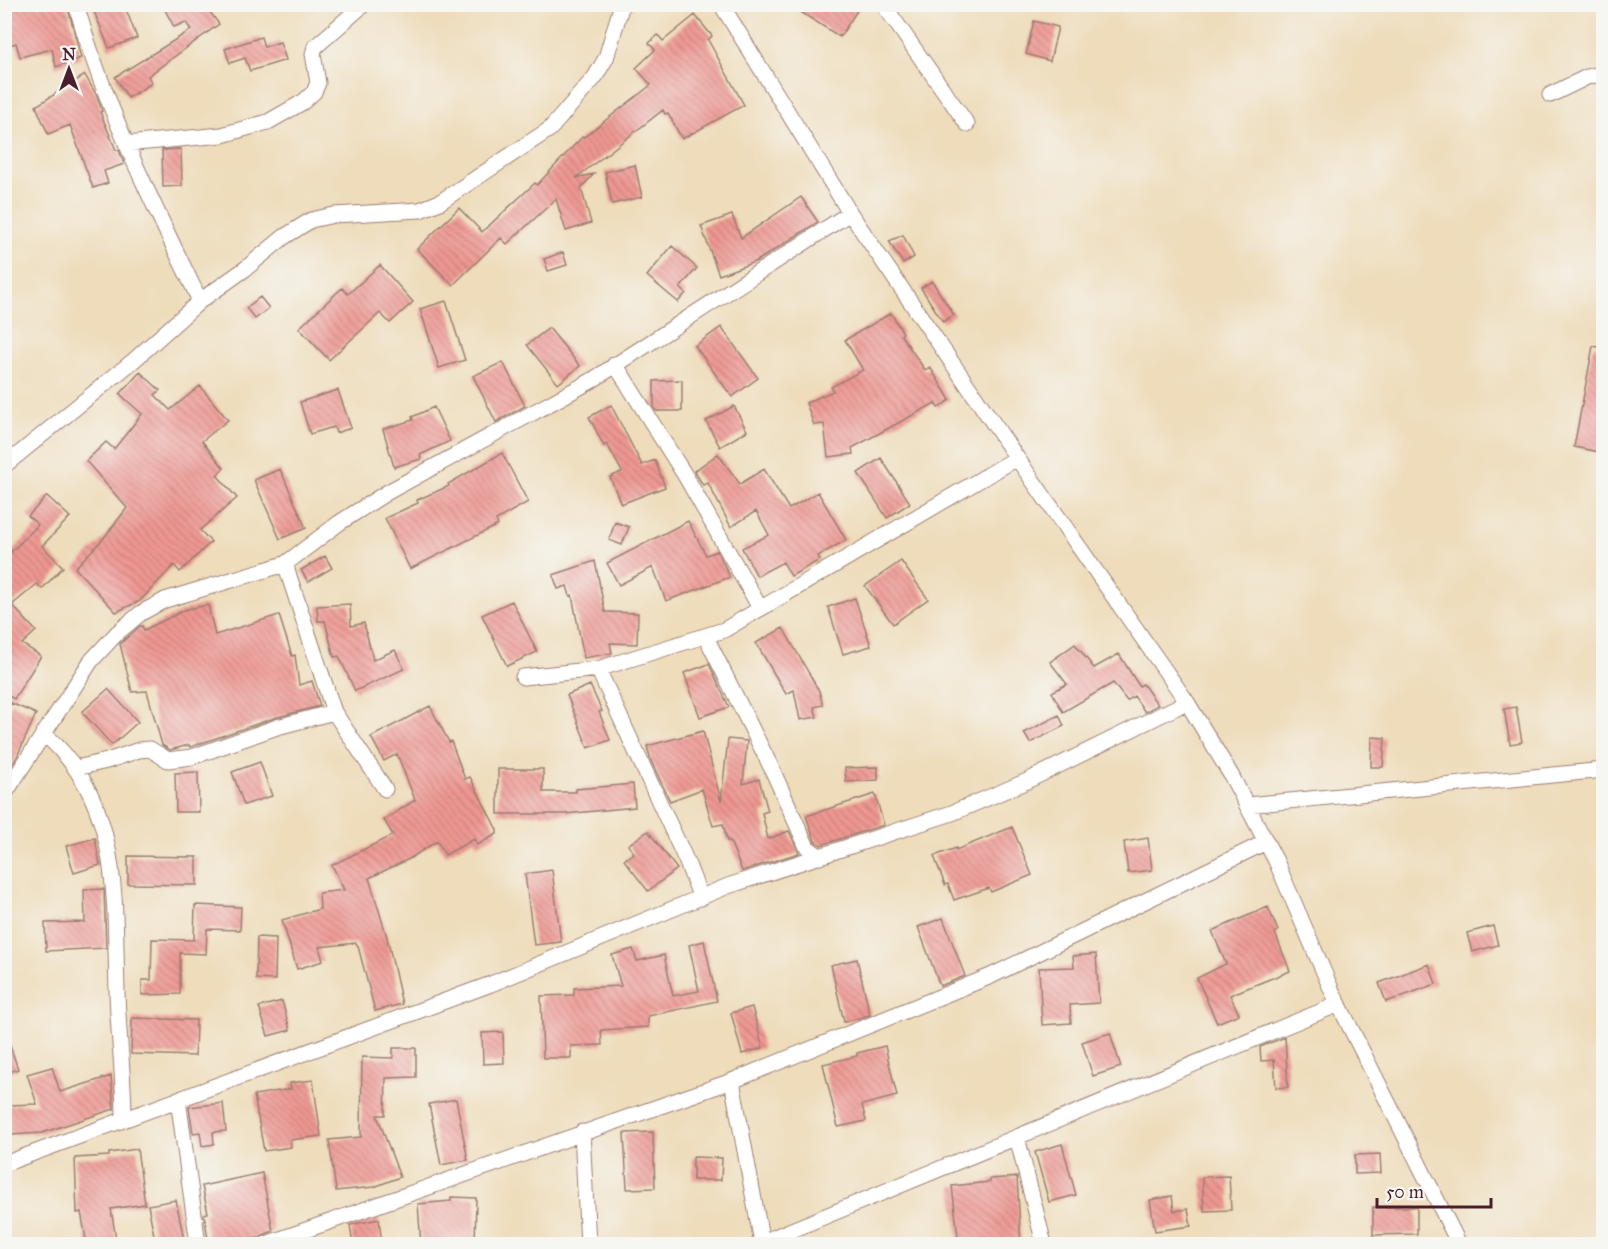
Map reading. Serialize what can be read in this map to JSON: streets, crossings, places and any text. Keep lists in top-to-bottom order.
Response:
{
  "scale_bar": "50 m",
  "north": "top"
}
